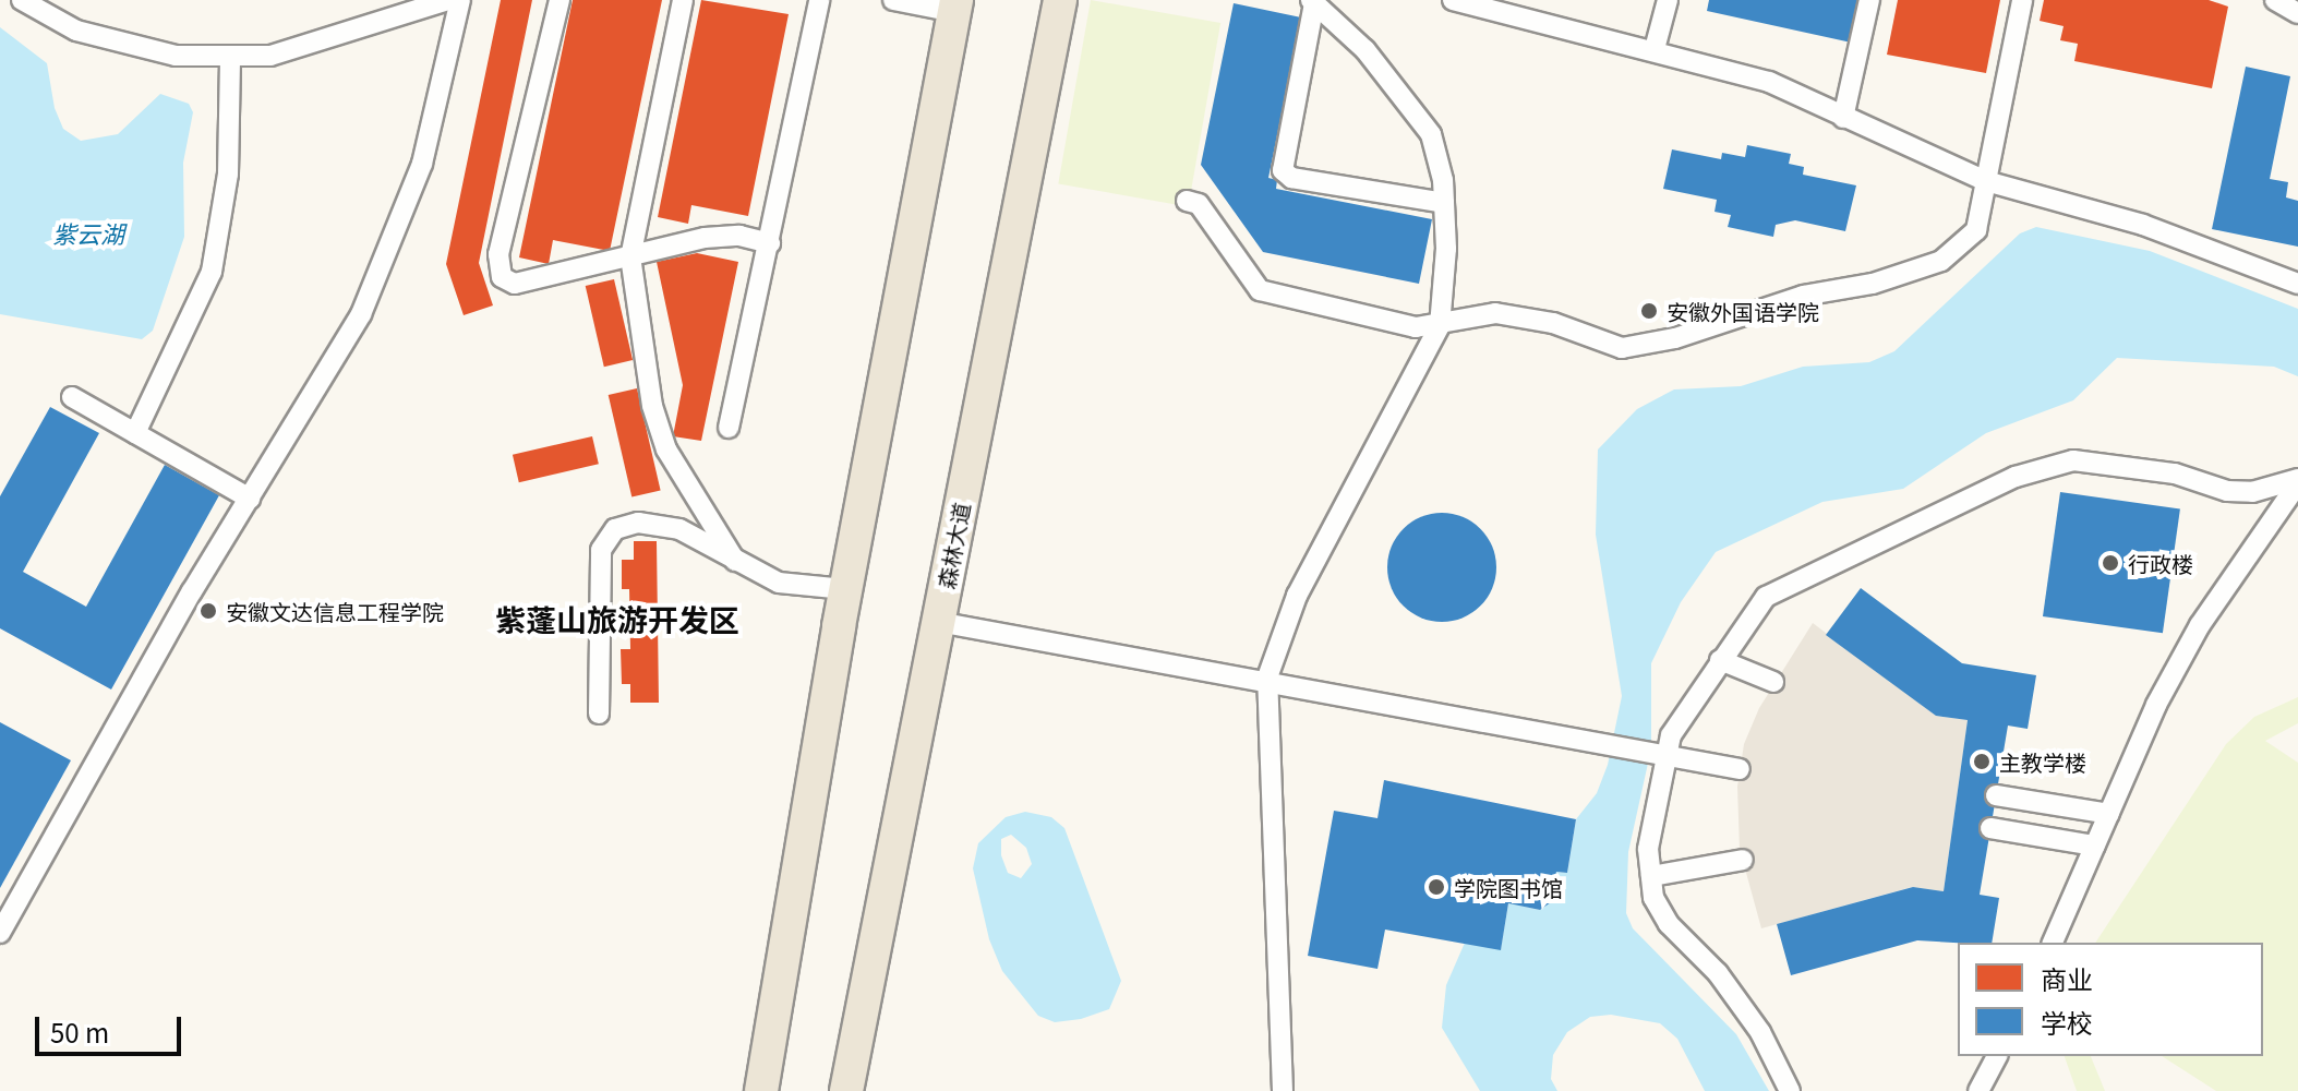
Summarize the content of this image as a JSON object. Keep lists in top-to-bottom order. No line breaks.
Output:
{"streets":{"main road":["森林大道"]},"districts":["紫蓬山旅游开发区"],"water":["紫云湖"],"places":["安徽外国语学院","行政楼","安徽文达信息工程学院","主教学楼","学院图书馆"],"legend":["商业","学校"],"scale_bar":"50 m"}
